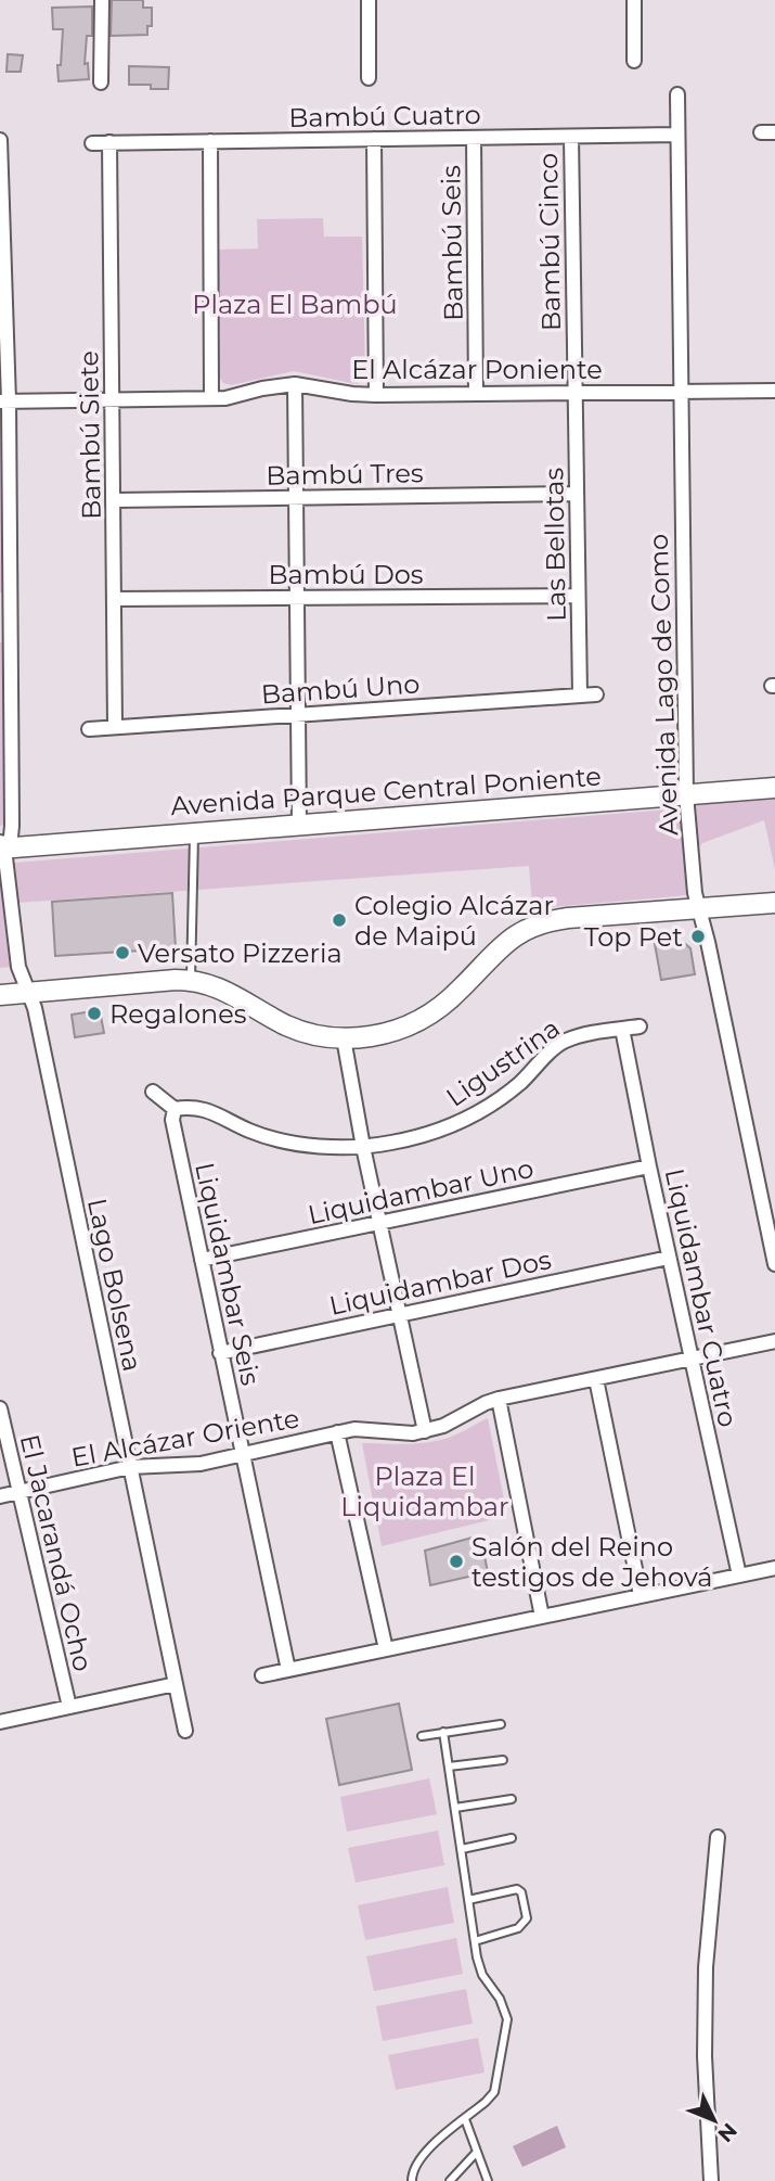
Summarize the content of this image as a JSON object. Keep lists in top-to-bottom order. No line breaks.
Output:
{"streets":{"street":["Bambú Cuatro","Bambú Cinco","Bambú Seis","El Alcázar Poniente","Bambú Siete","Bambú Tres","Las Bellotas","Bambú Dos","Avenida Lago de Como","Bambú Uno","Avenida Parque Central Poniente","Ligustrina","Liquidambar Uno","Liquidambar Seis","Liquidambar Dos","Lago Bolsena","Liquidambar Cuatro","El Alcázar Oriente","El Jacarandá Ocho"]},"crossings":[["Bambú Cuatro","Bambú Cinco"],["Bambú Cuatro","Bambú Seis"],["Bambú Cuatro","Bambú Siete"],["Bambú Cuatro","Avenida Lago de Como"],["Bambú Cinco","El Alcázar Poniente"],["Bambú Cinco","Las Bellotas"],["Bambú Seis","El Alcázar Poniente"],["El Alcázar Poniente","Bambú Siete"],["El Alcázar Poniente","Las Bellotas"],["El Alcázar Poniente","Avenida Lago de Como"],["El Alcázar Poniente","Lago Bolsena"],["Bambú Siete","Bambú Tres"],["Bambú Siete","Bambú Dos"],["Bambú Siete","Bambú Uno"],["Bambú Tres","Las Bellotas"],["Las Bellotas","Bambú Dos"],["Las Bellotas","Bambú Uno"],["Avenida Lago de Como","Avenida Parque Central Poniente"],["Avenida Parque Central Poniente","Lago Bolsena"],["Ligustrina","Liquidambar Seis"],["Ligustrina","Liquidambar Cuatro"],["Liquidambar Uno","Liquidambar Seis"],["Liquidambar Uno","Liquidambar Cuatro"],["Liquidambar Seis","Liquidambar Dos"],["Liquidambar Seis","El Alcázar Oriente"],["Liquidambar Dos","Liquidambar Cuatro"],["Lago Bolsena","El Alcázar Oriente"],["Liquidambar Cuatro","El Alcázar Oriente"],["El Alcázar Oriente","El Jacarandá Ocho"]],"parks":["Plaza El Bambú","Plaza El Liquidambar"],"places":["Colegio Alcázar de Maipú","Top Pet","Versato Pizzeria","Regalones","Salón del Reino testigos de Jehová"],"north":"bottom right"}
